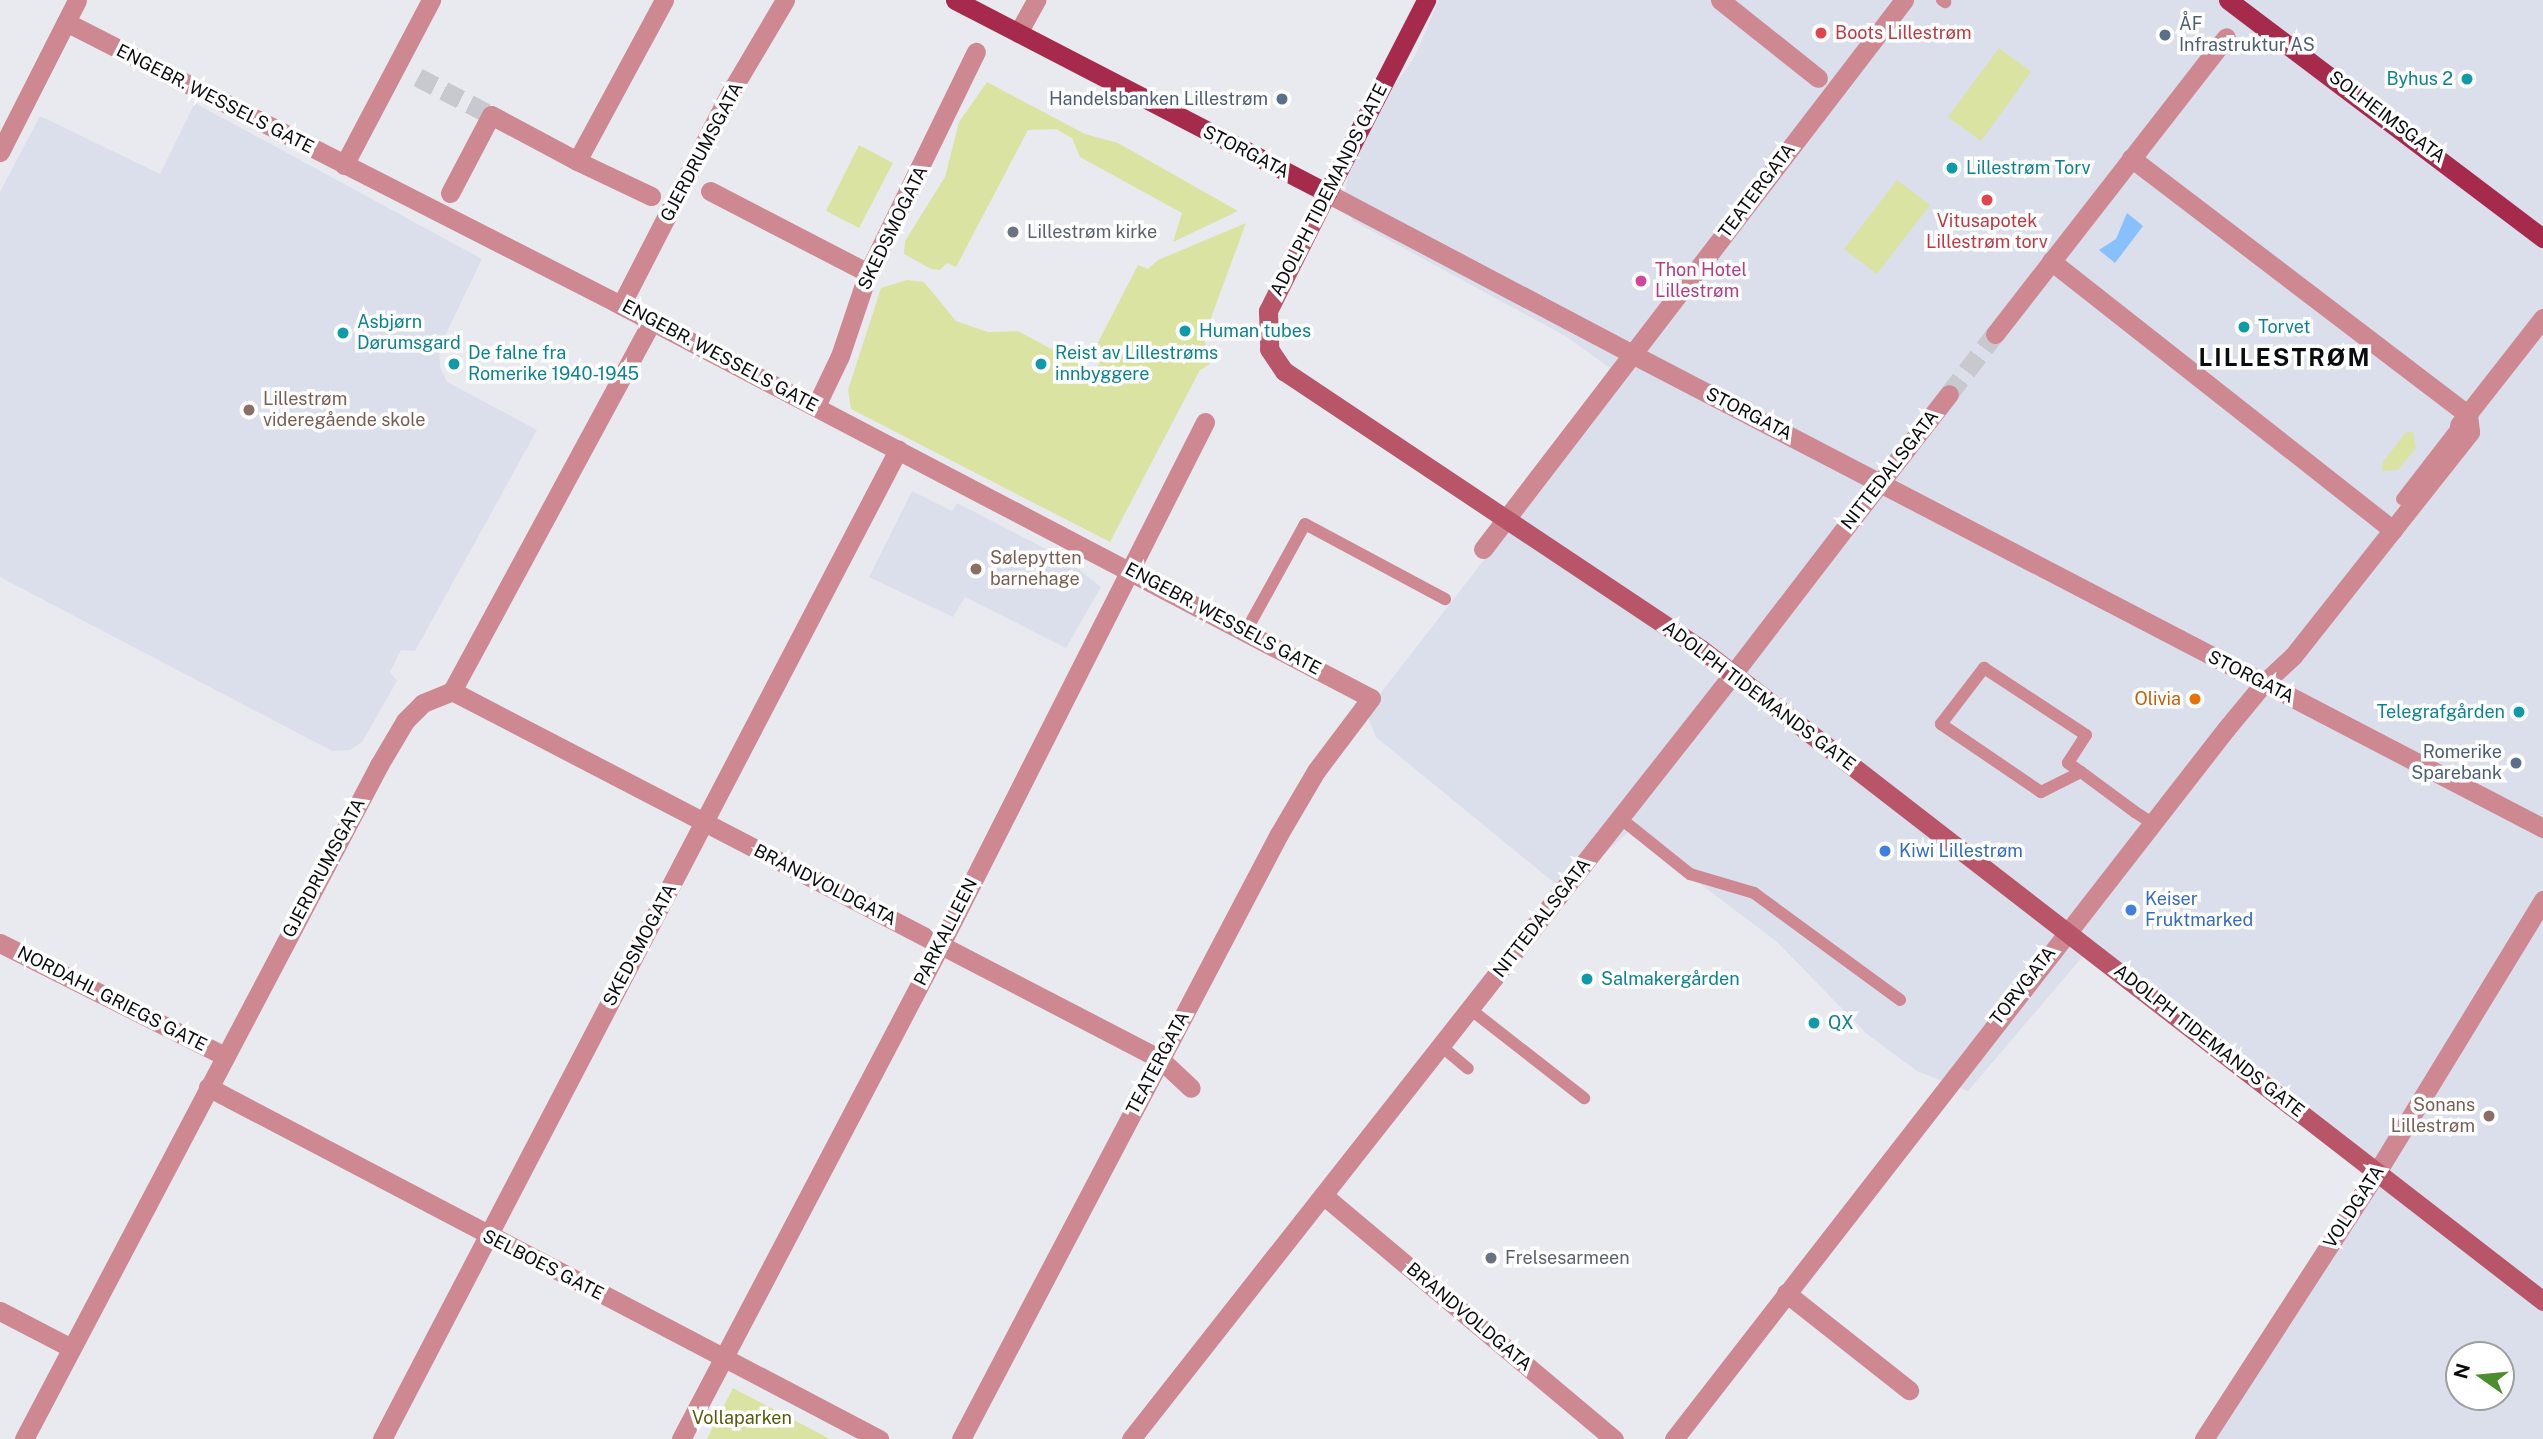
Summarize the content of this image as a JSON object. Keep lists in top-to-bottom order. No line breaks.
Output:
{"streets":{"main road":["SOLHEIMSGATA","STORGATA","ADOLPH TIDEMANDS GATE"],"street":["ENGEBR. WESSELS GATE","GJERDRUMSGATA","TEATERGATA","SKEDSMOGATA","NITTEDALSGATA","BRANDVOLDGATA","PARKALLEEN","TORVGATA","NORDAHL GRIEGS GATE","VOLDGATA","SELBOES GATE"]},"crossings":[["ENGEBR. WESSELS GATE","GJERDRUMSGATA"],["ENGEBR. WESSELS GATE","TEATERGATA"],["ENGEBR. WESSELS GATE","SKEDSMOGATA"],["ENGEBR. WESSELS GATE","PARKALLEEN"],["GJERDRUMSGATA","BRANDVOLDGATA"],["GJERDRUMSGATA","NORDAHL GRIEGS GATE"],["GJERDRUMSGATA","SELBOES GATE"],["STORGATA","ADOLPH TIDEMANDS GATE"],["STORGATA","TEATERGATA"],["STORGATA","NITTEDALSGATA"],["STORGATA","TORVGATA"],["ADOLPH TIDEMANDS GATE","TEATERGATA"],["ADOLPH TIDEMANDS GATE","NITTEDALSGATA"],["ADOLPH TIDEMANDS GATE","TORVGATA"],["ADOLPH TIDEMANDS GATE","VOLDGATA"],["TEATERGATA","BRANDVOLDGATA"],["SKEDSMOGATA","BRANDVOLDGATA"],["SKEDSMOGATA","SELBOES GATE"],["NITTEDALSGATA","BRANDVOLDGATA"],["BRANDVOLDGATA","PARKALLEEN"],["PARKALLEEN","SELBOES GATE"]],"districts":["LILLESTRØM"],"parks":["Vollaparken"],"places":["Boots Lillestrøm","ÅF Infrastruktur AS","Byhus 2","Handelsbanken Lillestrøm","Lillestrøm Torv","Vitusapotek Lillestrøm torv","Lillestrøm kirke","Thon Hotel Lillestrøm","Torvet","Human tubes","Asbjørn Dørumsgard","De falne fra Romerike 1940-1945","Reist av Lillestrøms innbyggere","Lillestrøm videregående skole","Sølepytten barnehage","Olivia","Telegrafgården","Romerike Sparebank","Kiwi Lillestrøm","Keiser Fruktmarked","Salmakergården","QX","Sonans Lillestrøm","Frelsesarmeen"],"north":"left"}
